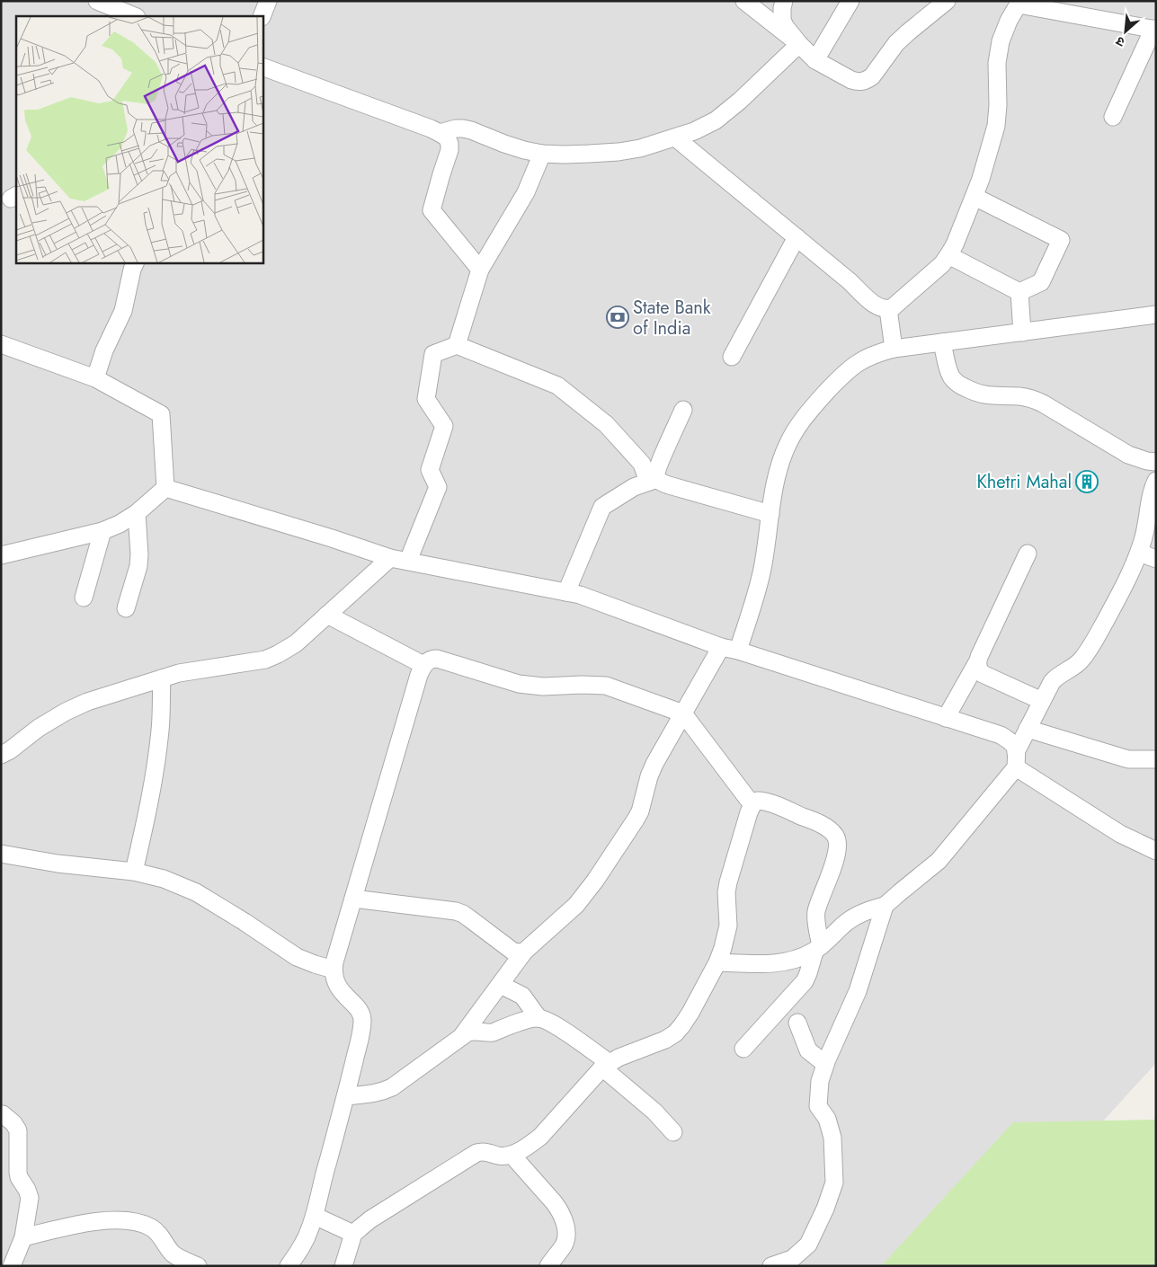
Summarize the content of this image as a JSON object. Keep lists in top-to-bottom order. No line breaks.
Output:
{"places":{"bank":["State Bank of India"],"building":["Khetri Mahal"]},"north":"bottom left"}
